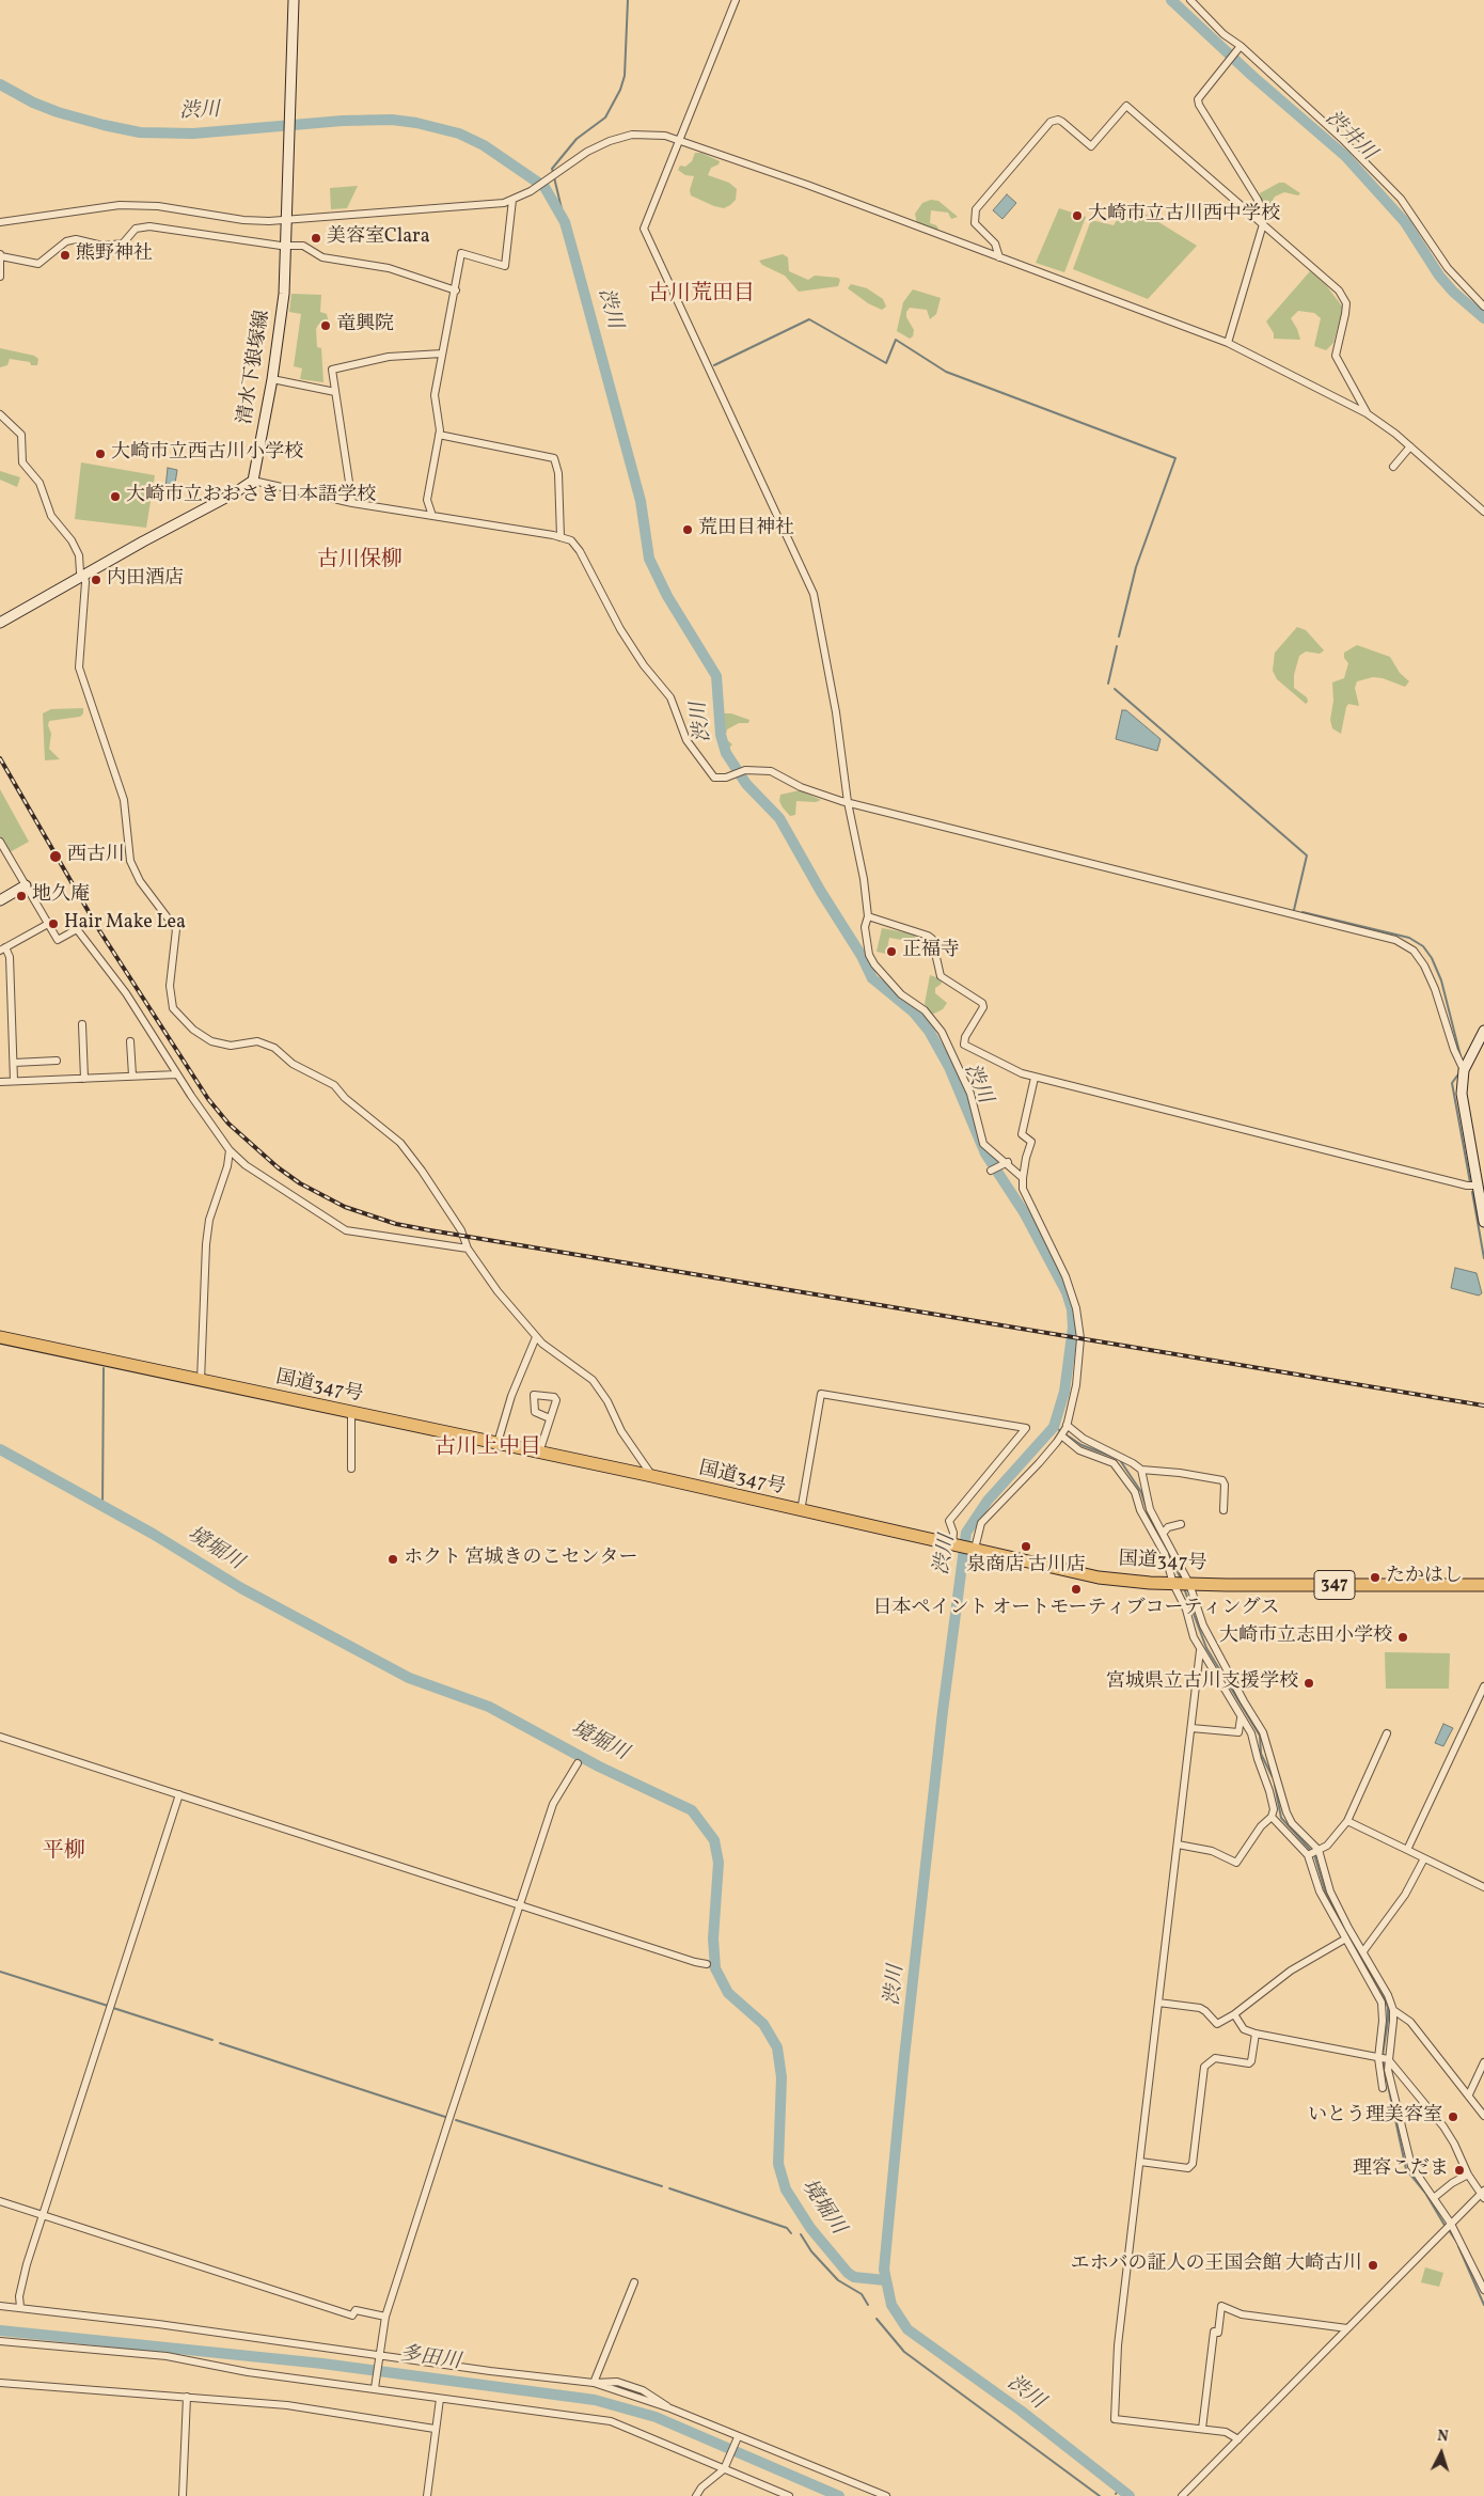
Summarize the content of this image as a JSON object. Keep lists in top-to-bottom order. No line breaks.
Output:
{"streets":{"highway":["国道347号","347"],"main road":["清水下狼塚線"]},"districts":["古川荒田目","古川保柳","古川上中目","平柳"],"water":["渋川","渋井川","境堀川","多田川"],"places":["大崎市立古川西中学校","美容室Clara","熊野神社","竜興院","大崎市立西古川小学校","大崎市立おおさき日本語学校","荒田目神社","内田酒店","西古川","地久庵","Hair Make Lea","正福寺","泉商店 古川店","ホクト 宮城きのこセンター","たかはし","日本ペイント オートモーティブコーティングス","大崎市立志田小学校","宮城県立古川支援学校","いとう理美容室","理容こだま","エホバの証人の王国会館 大崎古川"],"north":"top"}
